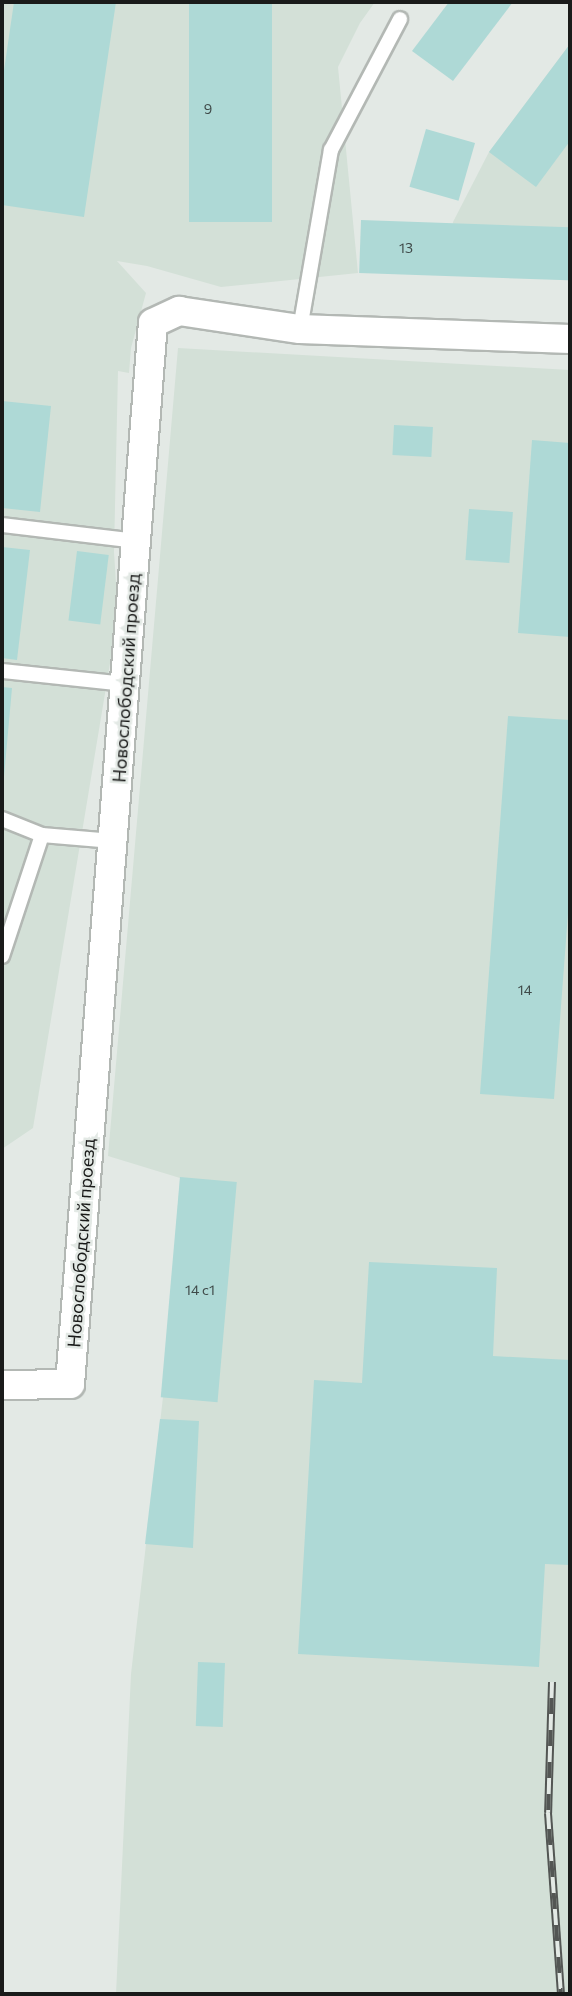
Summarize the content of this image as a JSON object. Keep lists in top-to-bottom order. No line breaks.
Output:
{"streets":{"street":["Новослободский проезд"]},"house_numbers":["9","13","14","14 с1"]}
